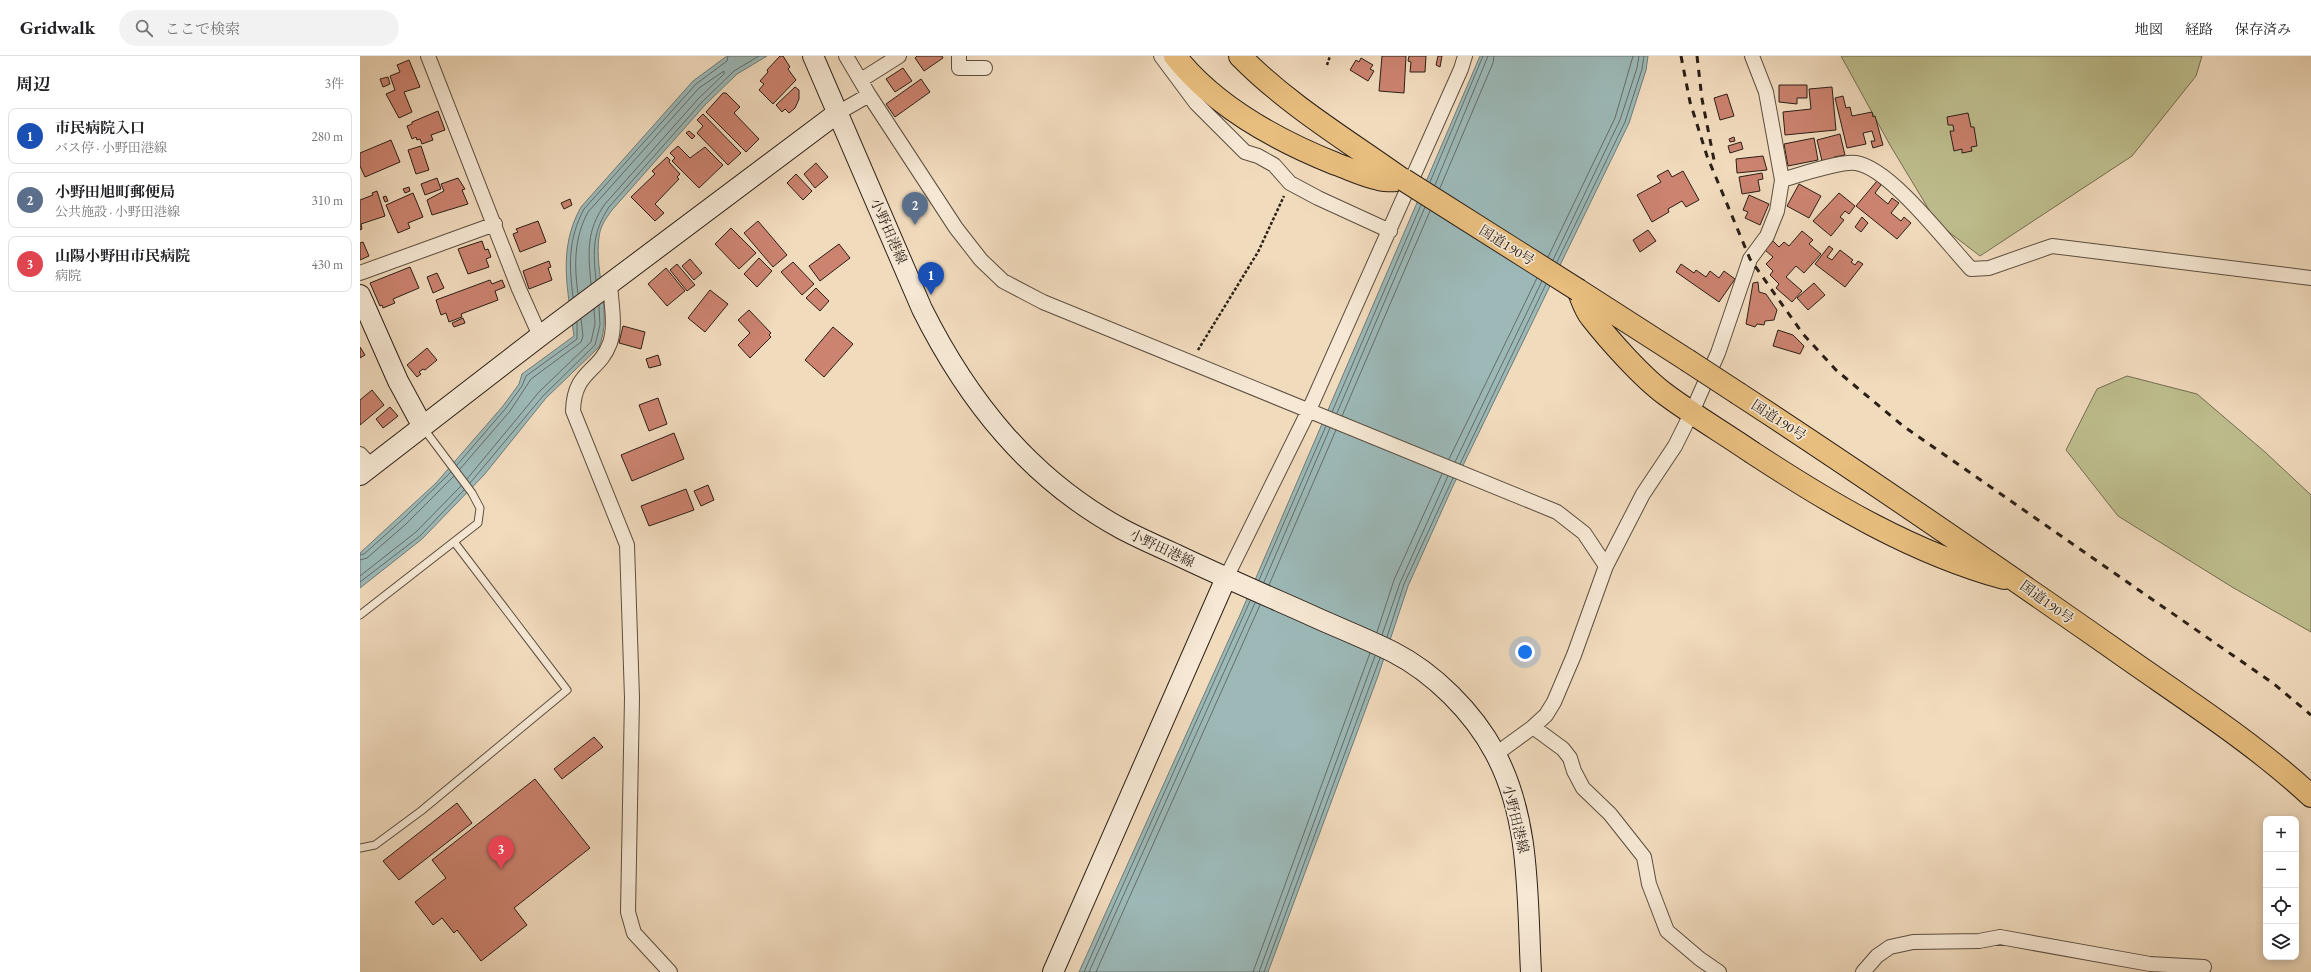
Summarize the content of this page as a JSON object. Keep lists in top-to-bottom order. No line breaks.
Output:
{"streets":{"highway":["国道190号"],"main road":["小野田港線"]},"page":{"header":"Gridwalk","search":"ここで検索","nav":["地図","経路","保存済み"],"heading":["周辺","3件"],"list":[{"mark":"1","name":"市民病院入口","note":"バス停 · 小野田港線","value":"280 m"},{"mark":"2","name":"小野田旭町郵便局","note":"公共施設 · 小野田港線","value":"310 m"},{"mark":"3","name":"山陽小野田市民病院","note":"病院","value":"430 m"}],"pins":["2","1","3"],"map_buttons":["+","−"]}}
